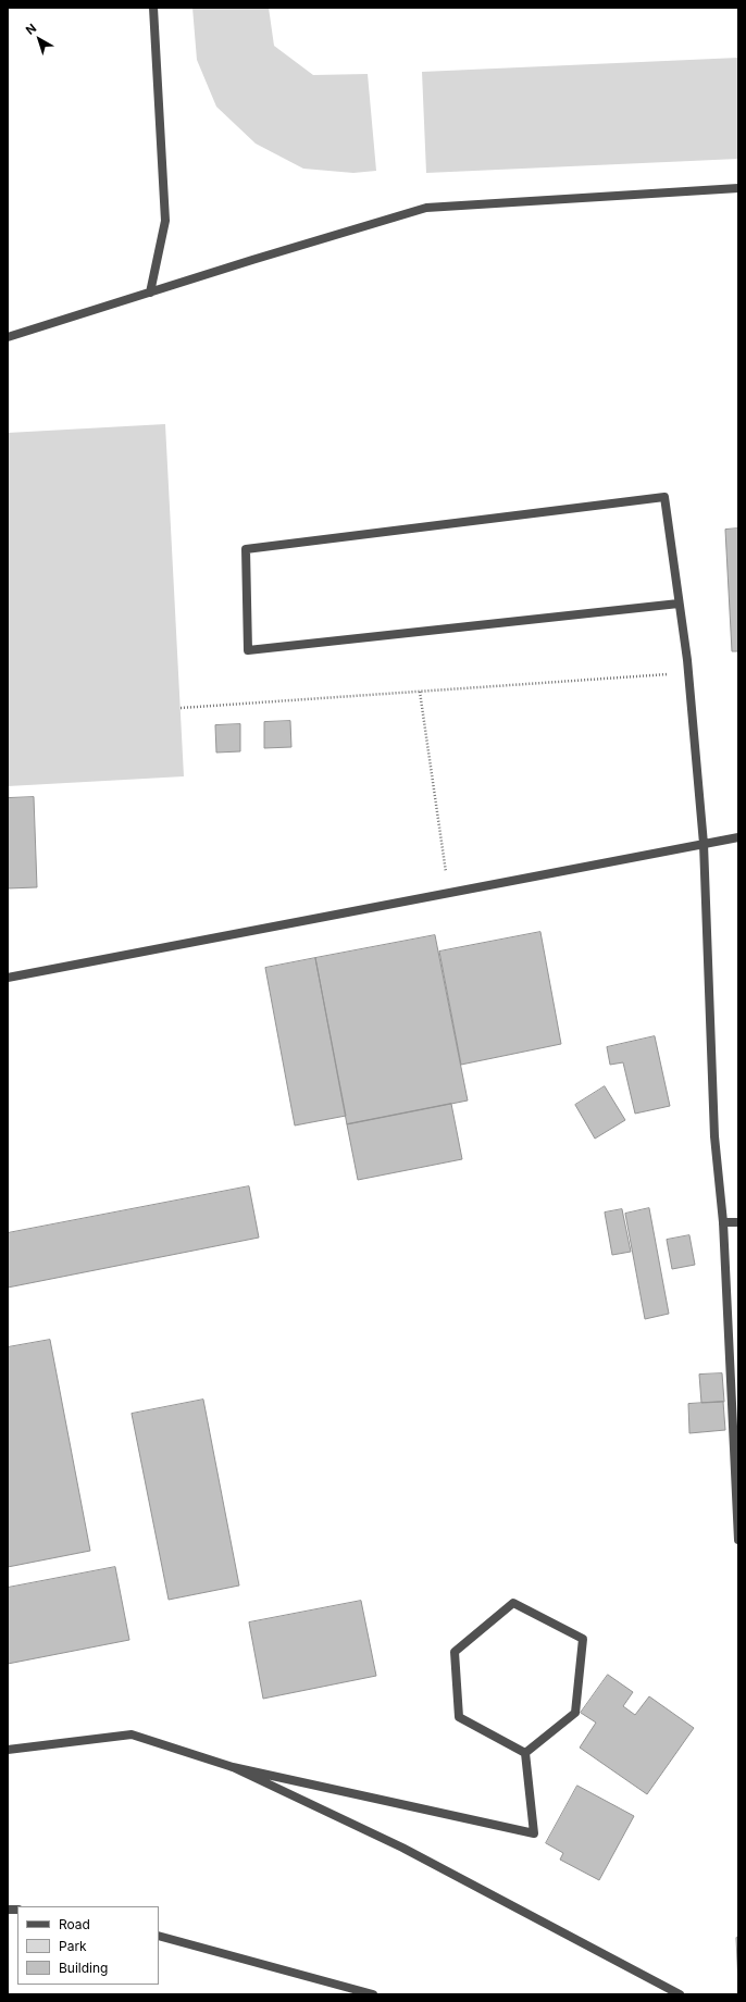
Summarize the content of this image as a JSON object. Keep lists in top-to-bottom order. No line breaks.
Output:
{"legend":["Road","Park","Building"],"north":"top left"}
